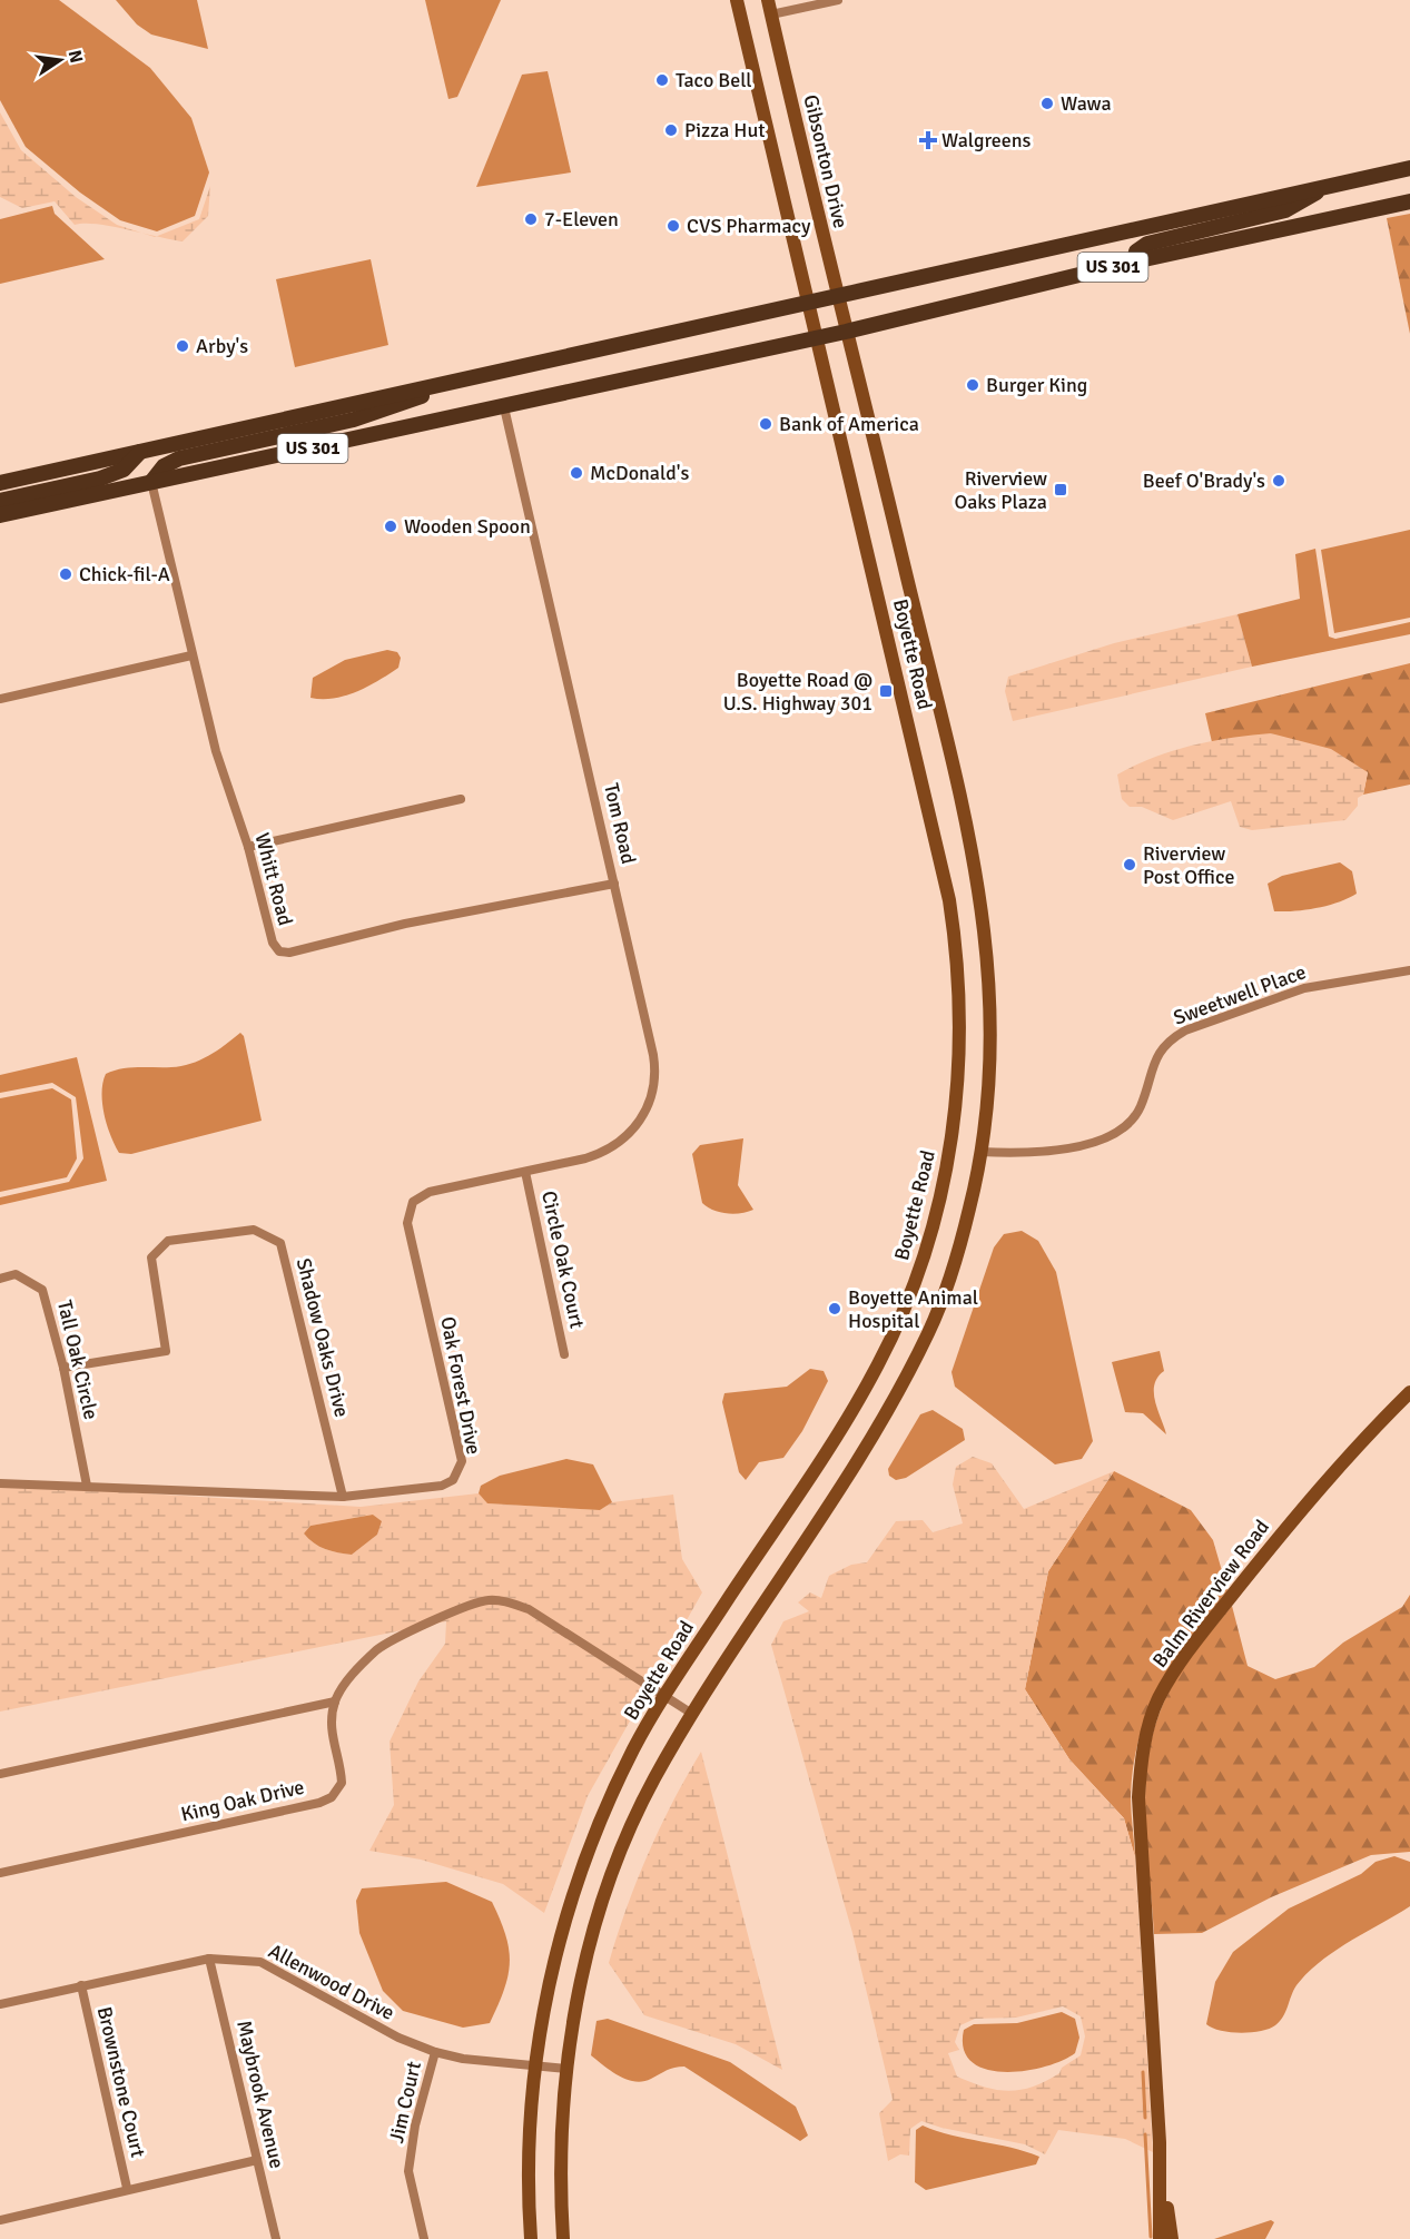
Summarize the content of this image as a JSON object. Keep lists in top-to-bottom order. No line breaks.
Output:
{"streets":{"main road":["Gibsonton Drive","US 301","Boyette Road","Balm Riverview Road"],"street":["Tom Road","Whitt Road","Sweetwell Place","Circle Oak Court","Shadow Oaks Drive","Tall Oak Circle","Oak Forest Drive","King Oak Drive","Allenwood Drive","Brownstone Court","Maybrook Avenue","Jim Court"]},"crossings":[["Gibsonton Drive","US 301"],["Gibsonton Drive","Boyette Road"],["US 301","Boyette Road"],["US 301","Tom Road"],["US 301","Whitt Road"],["Boyette Road","Sweetwell Place"],["Boyette Road","King Oak Drive"],["Boyette Road","Allenwood Drive"],["Tom Road","Whitt Road"],["Tom Road","Circle Oak Court"],["Tom Road","Oak Forest Drive"],["Circle Oak Court","Oak Forest Drive"],["Shadow Oaks Drive","Tall Oak Circle"],["Shadow Oaks Drive","Oak Forest Drive"],["Tall Oak Circle","Oak Forest Drive"],["Allenwood Drive","Brownstone Court"],["Allenwood Drive","Maybrook Avenue"],["Allenwood Drive","Jim Court"]],"places":{"other":["Taco Bell","Wawa","Pizza Hut","7-Eleven","CVS Pharmacy","Arby's","Burger King","Bank of America","McDonald's","Beef O'Brady's","Wooden Spoon","Chick-fil-A","Riverview Post Office","Boyette Animal Hospital"],"health":["Walgreens"],"transit":["Riverview Oaks Plaza","Boyette Road @ U.S. Highway 301"]},"north":"right"}
